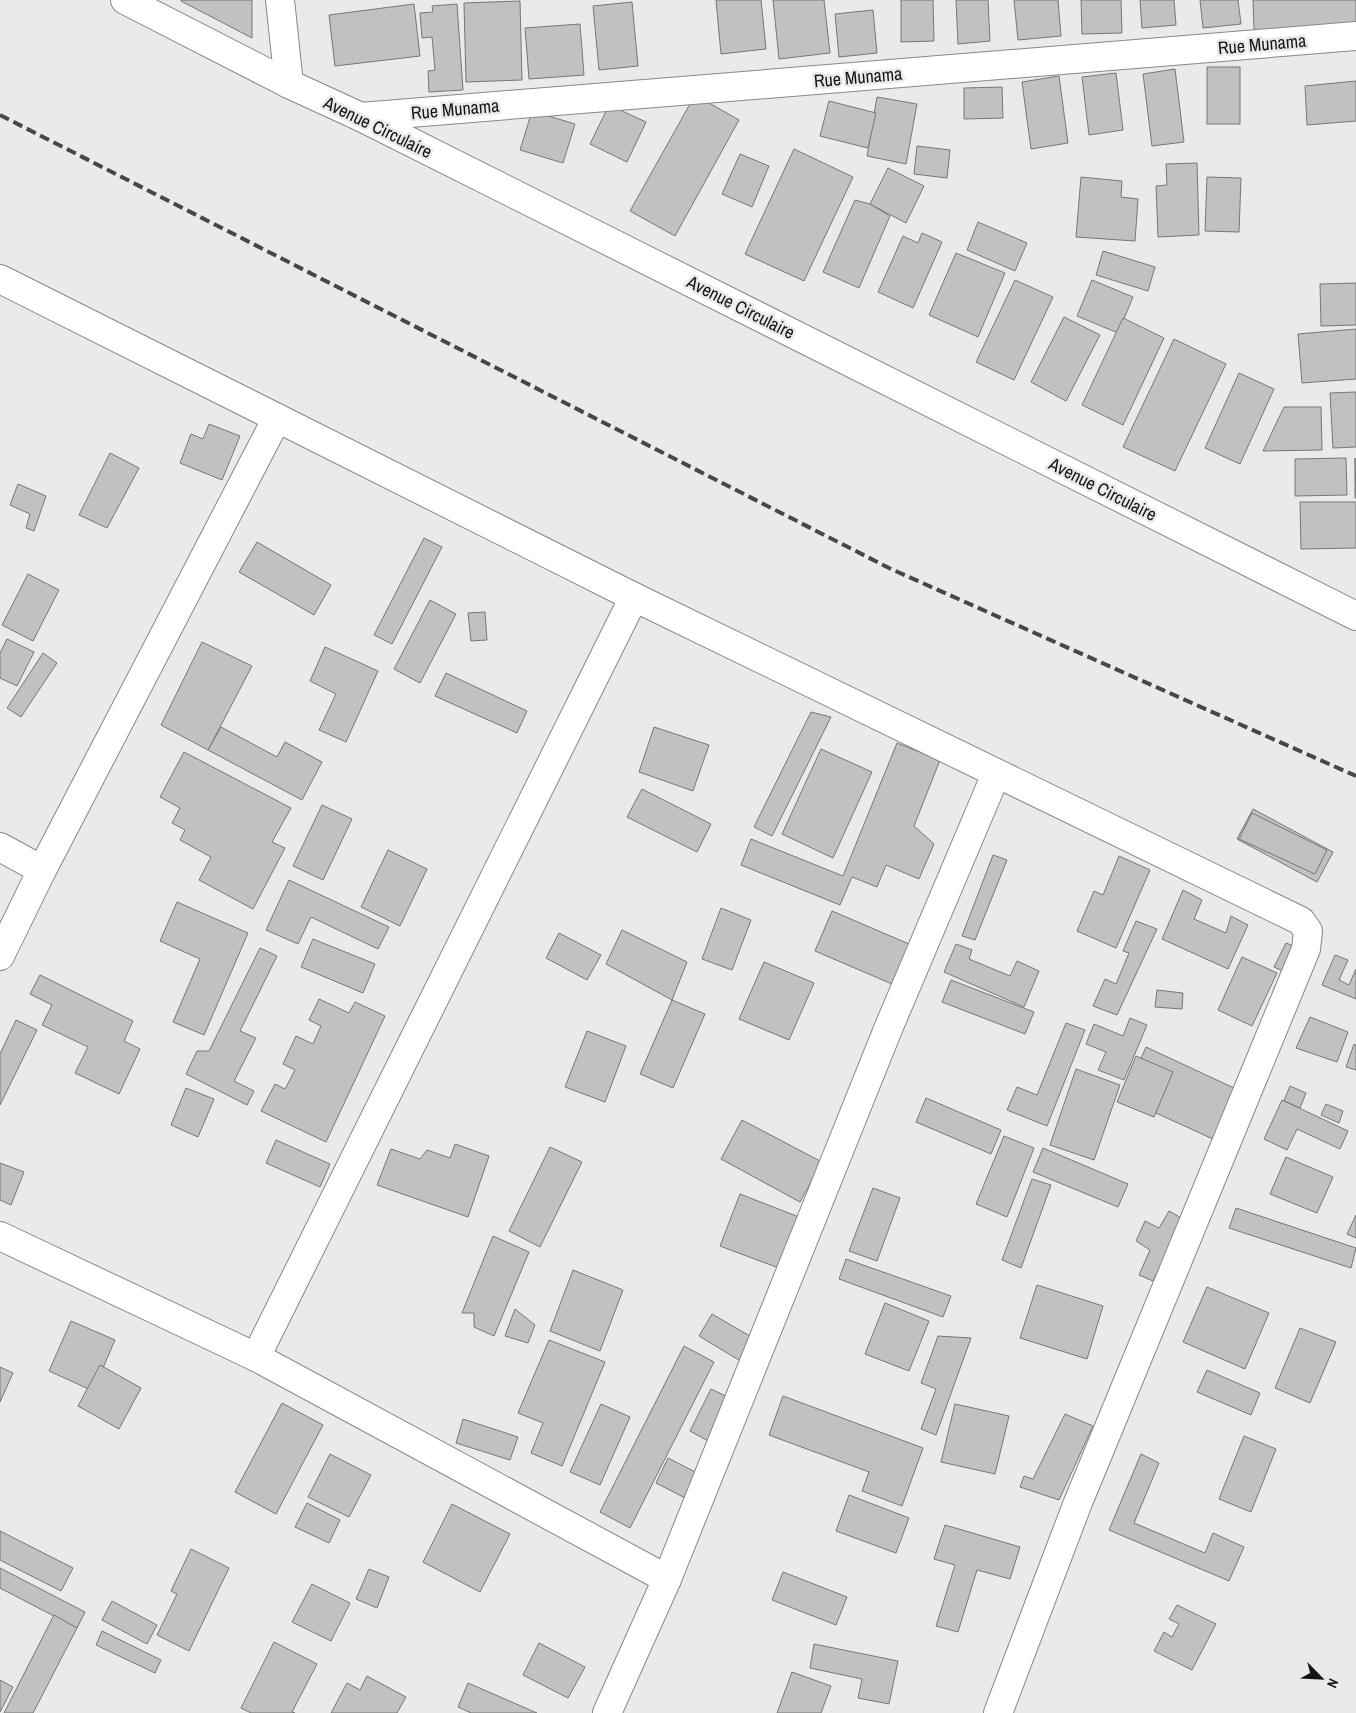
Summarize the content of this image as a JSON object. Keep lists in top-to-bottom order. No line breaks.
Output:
{"streets":{"street":["Rue Munama","Avenue Circulaire"]},"crossings":[["Rue Munama","Avenue Circulaire"]],"north":"bottom right"}
